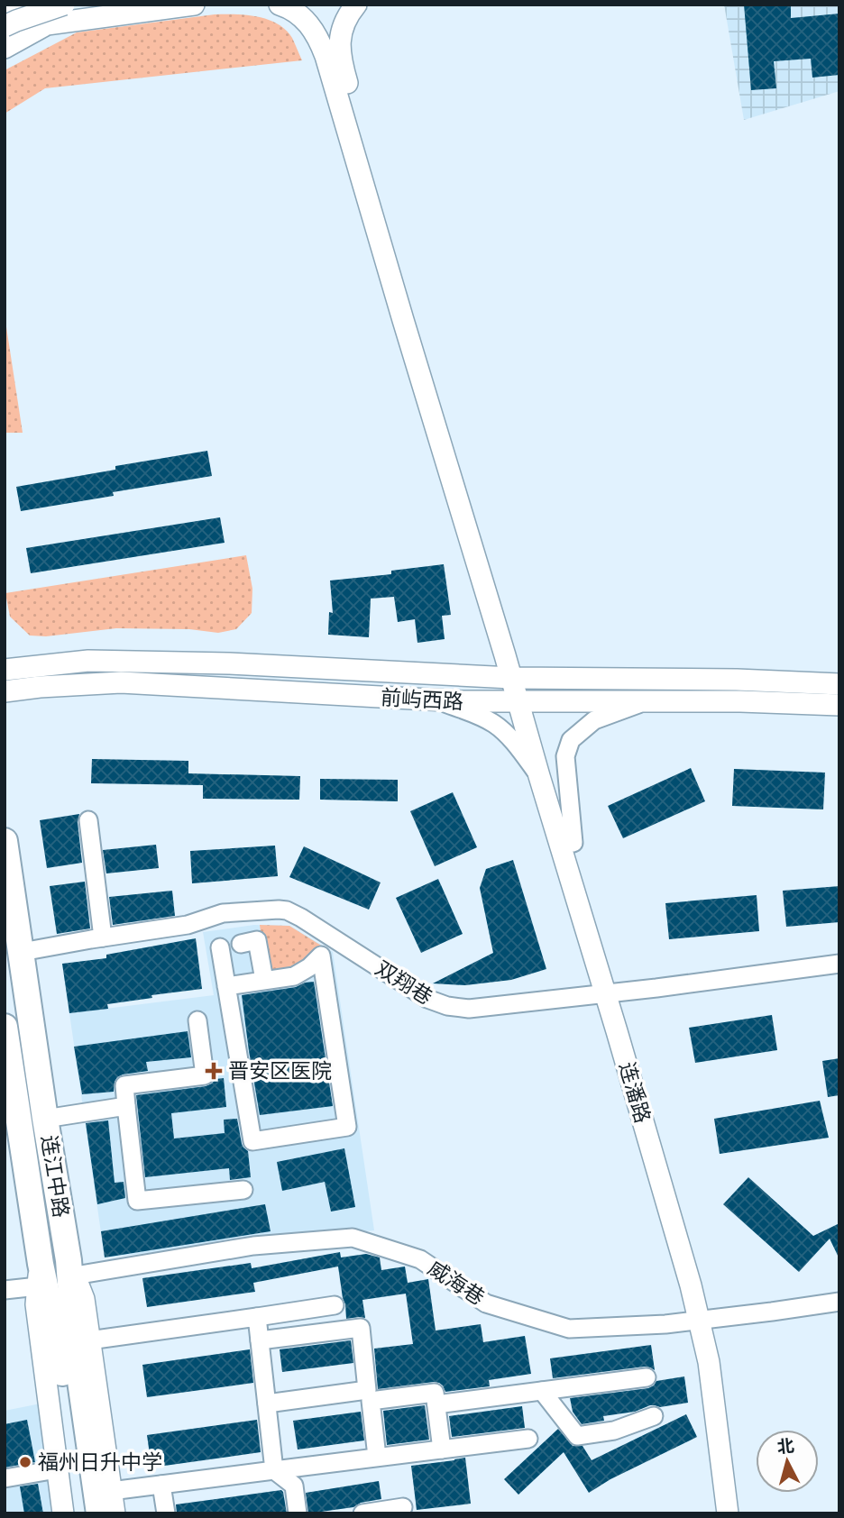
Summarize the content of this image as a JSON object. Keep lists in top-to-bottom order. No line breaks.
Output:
{"streets":{"highway":["连江中路"],"main road":["前屿西路","连潘路"],"street":["双翔巷","威海巷"]},"crossings":[["前屿西路","连潘路"],["双翔巷","连潘路"],["双翔巷","连江中路"],["连潘路","威海巷"],["连江中路","威海巷"]],"places":{"health":["晋安区医院"],"other":["福州日升中学"]},"north":"top"}
